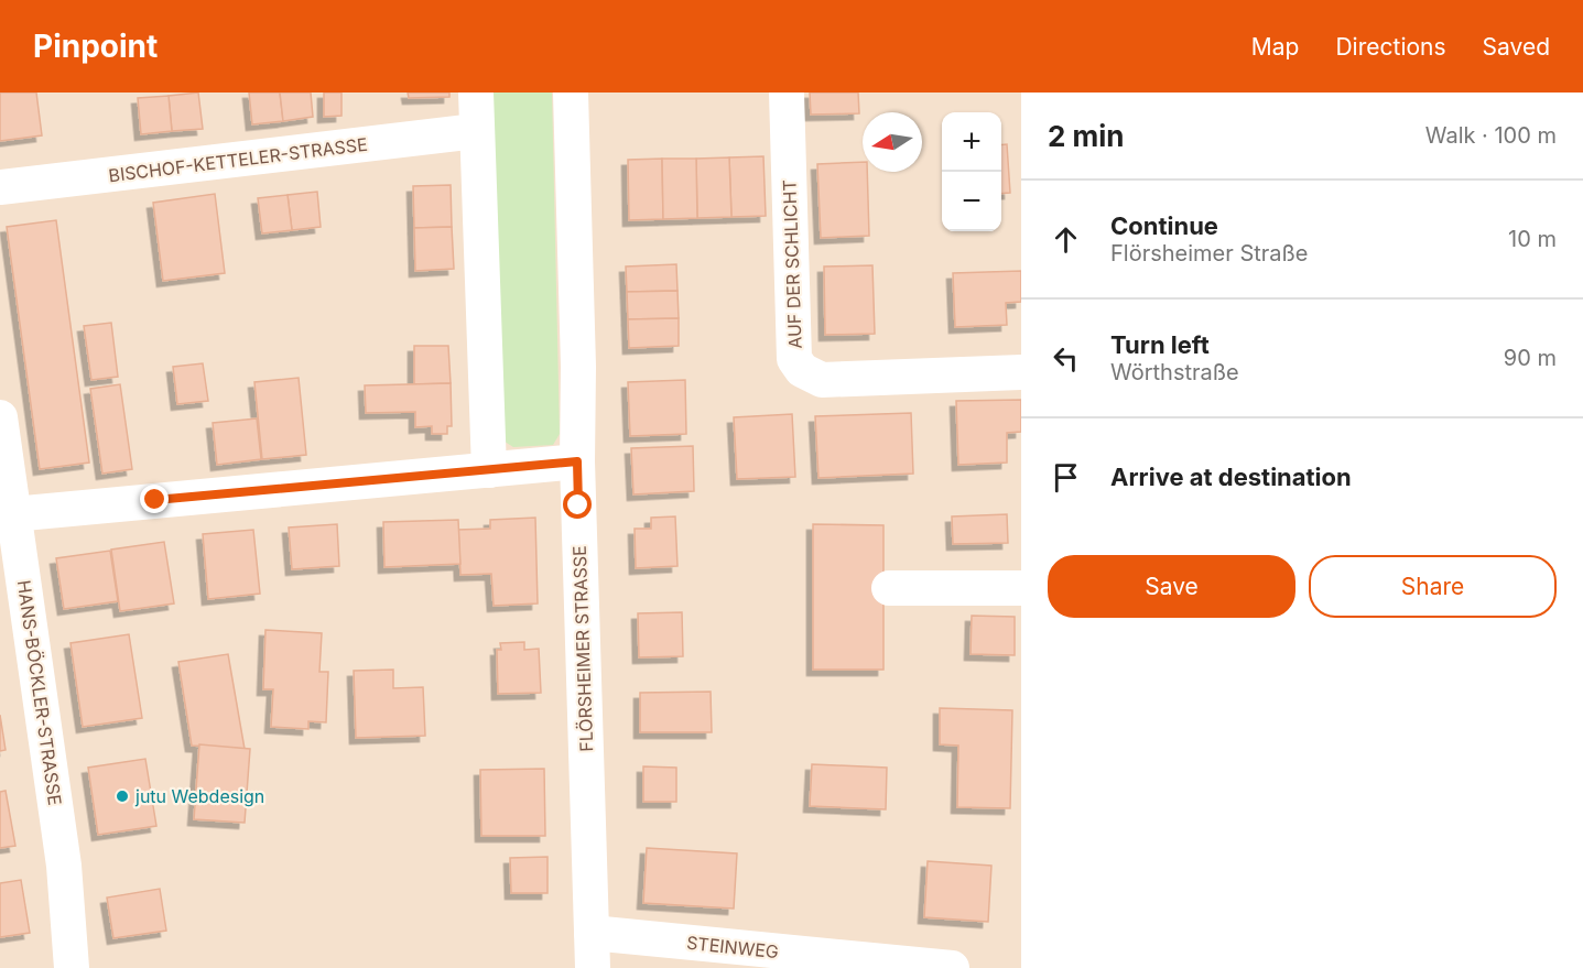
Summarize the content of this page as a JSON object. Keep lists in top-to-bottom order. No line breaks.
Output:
{"streets":{"street":["BISCHOF-KETTELER-STRASSE","AUF DER SCHLICHT","FLÖRSHEIMER STRASSE","HANS-BÖCKLER-STRASSE","STEINWEG"]},"crossings":[["FLÖRSHEIMER STRASSE","STEINWEG"]],"places":["jutu Webdesign"],"north":"left","page":{"header":"Pinpoint","nav":["Map","Directions","Saved"],"heading":["2 min","Walk · 100 m"],"map_buttons":["+","−"],"list":[["Continue","Flörsheimer Straße","10 m"],["Turn left","Wörthstraße","90 m"],"Arrive at destination"],"buttons":["Save","Share"]}}
